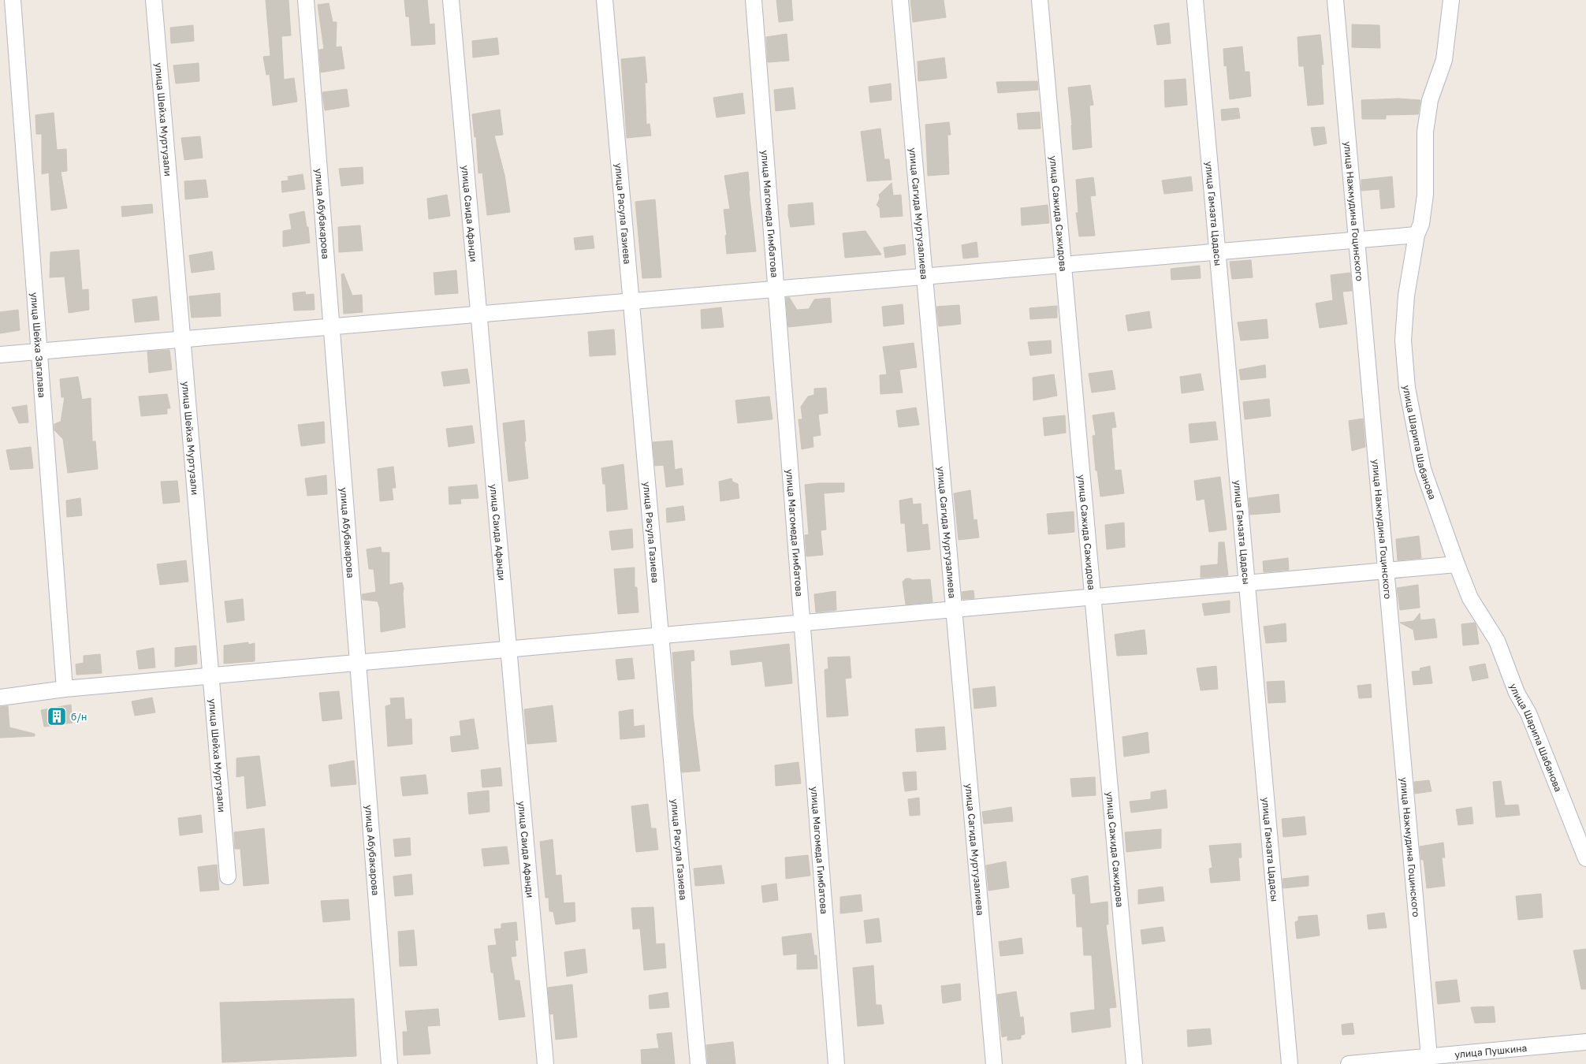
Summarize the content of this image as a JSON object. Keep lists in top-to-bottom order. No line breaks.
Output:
{"streets":{"street":["улица Шейха Муртузали","улица Нажмудина Гоцинского","улица Абубакарова","улица Магомеда Гимбатова","улица Саида Афанди","улица Расула Газиева","улица Сагида Муртузалиева","улица Сажида Сажидова","улица Гамзата Цадасы","улица Шейха Загалава","улица Шарипа Шабанова","улица Пушкина"]},"crossings":[["улица Нажмудина Гоцинского","улица Пушкина"]],"places":{"building":["б/н"]}}
